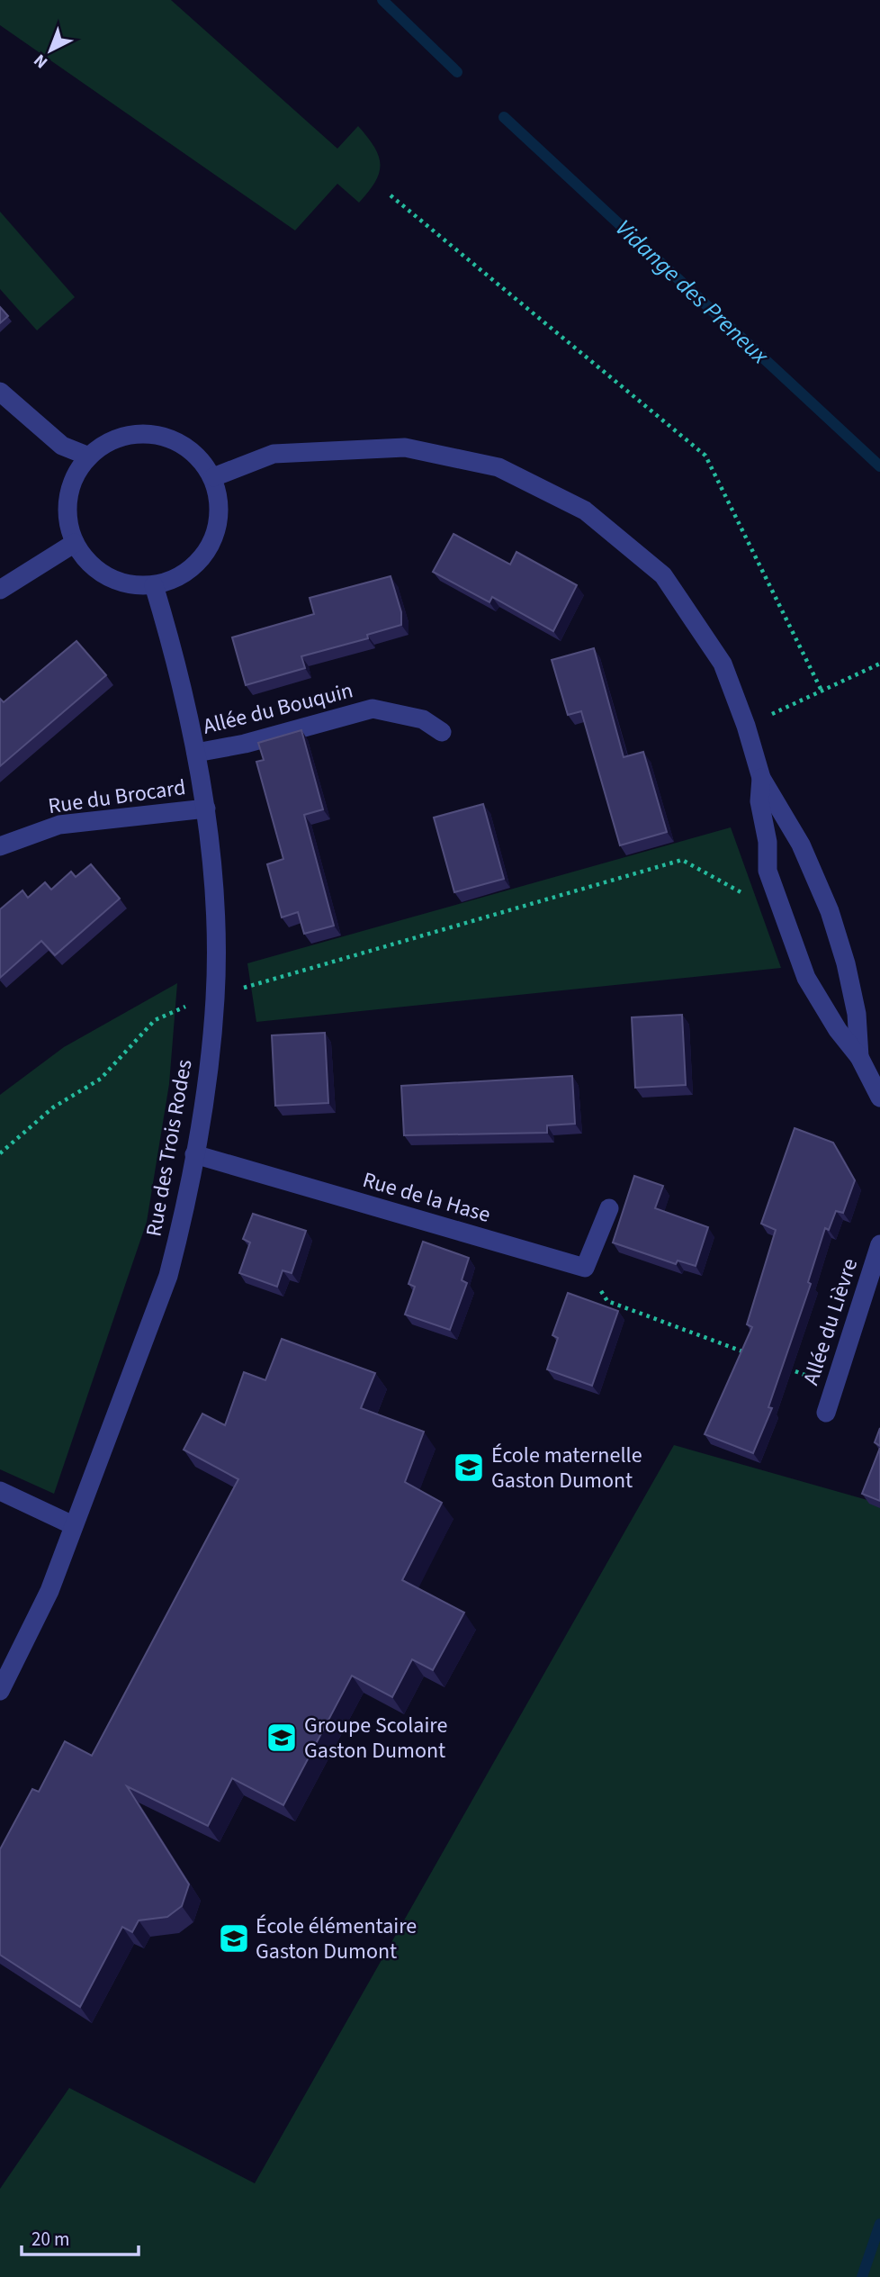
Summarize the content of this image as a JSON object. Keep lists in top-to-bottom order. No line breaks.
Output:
{"streets":{"street":["Allée du Bouquin","Rue du Brocard","Rue des Trois Rodes","Rue de la Hase","Allée du Lièvre"]},"crossings":[["Allée du Bouquin","Rue des Trois Rodes"],["Rue du Brocard","Rue des Trois Rodes"],["Rue des Trois Rodes","Rue de la Hase"]],"water":["Vidange des Preneux"],"places":{"school or university":["École maternelle Gaston Dumont","Groupe Scolaire Gaston Dumont","École élémentaire Gaston Dumont"]},"scale_bar":"20 m","north":"bottom left"}
